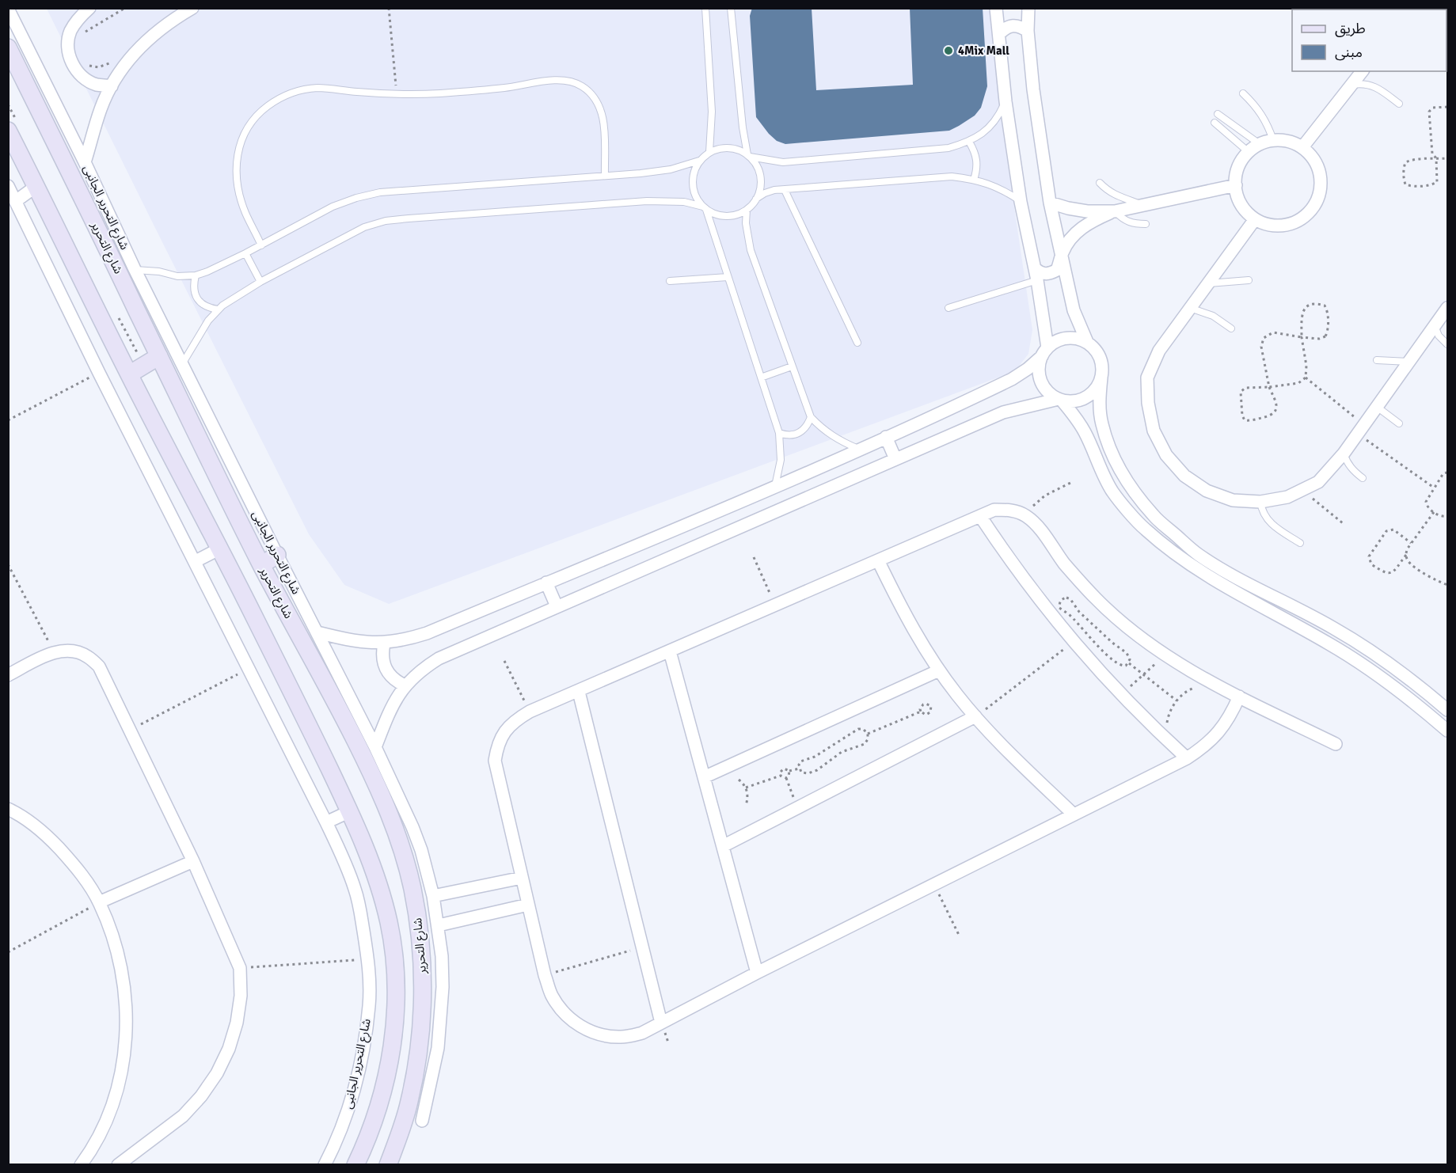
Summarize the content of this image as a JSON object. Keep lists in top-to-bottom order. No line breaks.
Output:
{"streets":{"street":["شارع التحرير الجانبى","شارع التحرير"]},"crossings":[["شارع التحرير الجانبى","شارع التحرير"]],"places":["4Mix Mall"],"legend":["طريق","مبنى"]}
